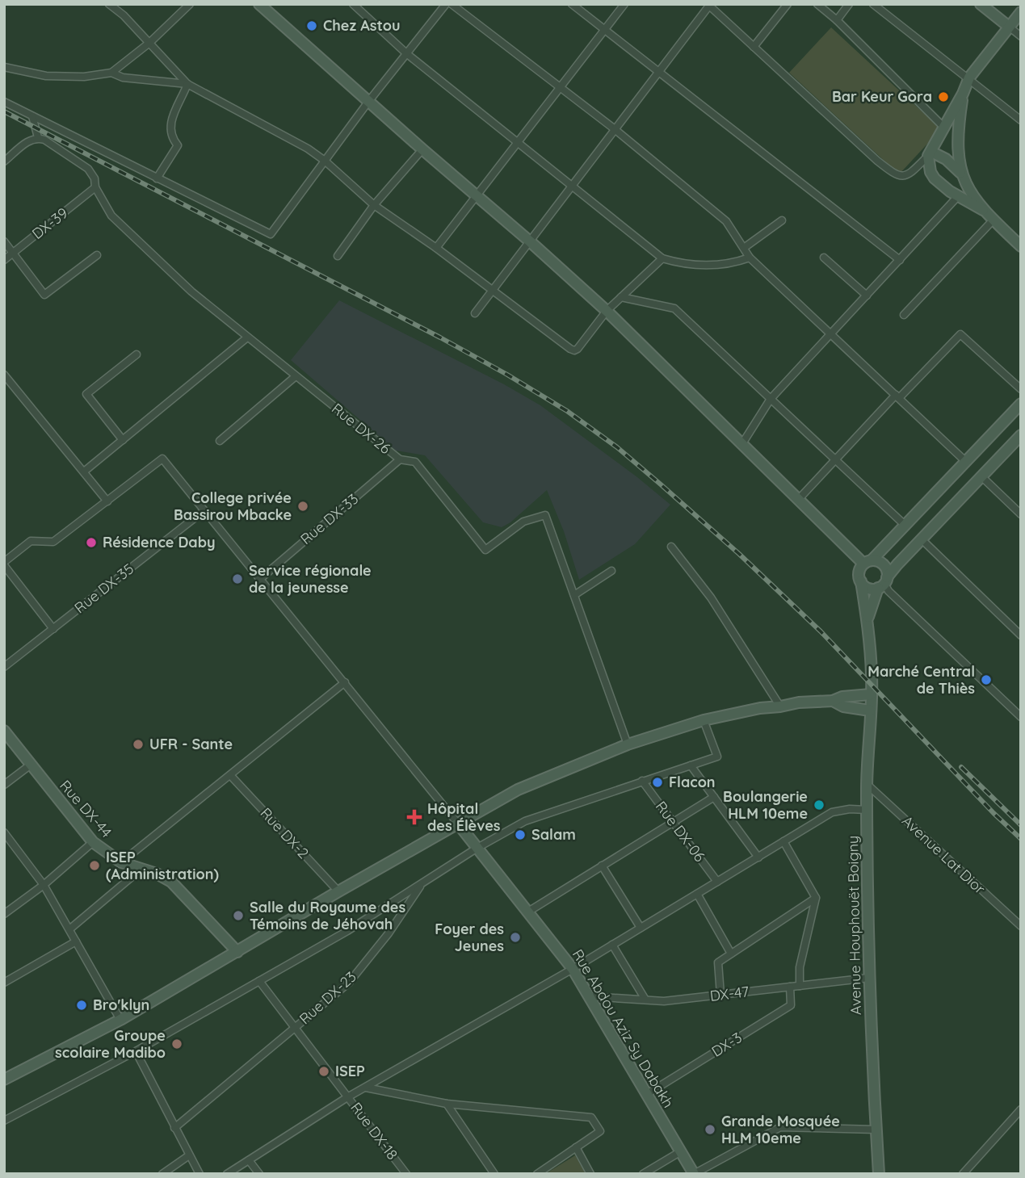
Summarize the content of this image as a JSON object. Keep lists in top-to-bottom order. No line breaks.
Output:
{"streets":{"main road":["Rue DX-44","Avenue Houphouët Boigny","Rue Abdou Aziz Sy Dabakh"],"street":["DX-39","Rue DX-26","Rue DX-33","Rue DX-35","Rue DX-06","Rue DX-2","Avenue Lat Dior","DX-47","Rue DX-23","DX-3","Rue DX-18"]},"crossings":[["DX-39","Rue DX-26"],["Rue DX-26","Rue DX-33"],["Avenue Lat Dior","Avenue Houphouët Boigny"],["Avenue Houphouët Boigny","DX-47"],["DX-47","Rue Abdou Aziz Sy Dabakh"],["DX-47","DX-3"],["Rue DX-23","Rue DX-18"],["Rue Abdou Aziz Sy Dabakh","DX-3"]],"places":{"other":["Chez Astou","Bar Keur Gora","College privée Bassirou Mbacke","Résidence Daby","Service régionale de la jeunesse","Marché Central de Thiès","UFR - Sante","Flacon","Boulangerie HLM 10eme","Salam","ISEP (Administration)","Salle du Royaume des Témoins de Jéhovah","Foyer des Jeunes","Bro'klyn","Groupe scolaire Madibo","ISEP","Grande Mosquée HLM 10eme"],"health":["Hôpital des Élèves"]}}
